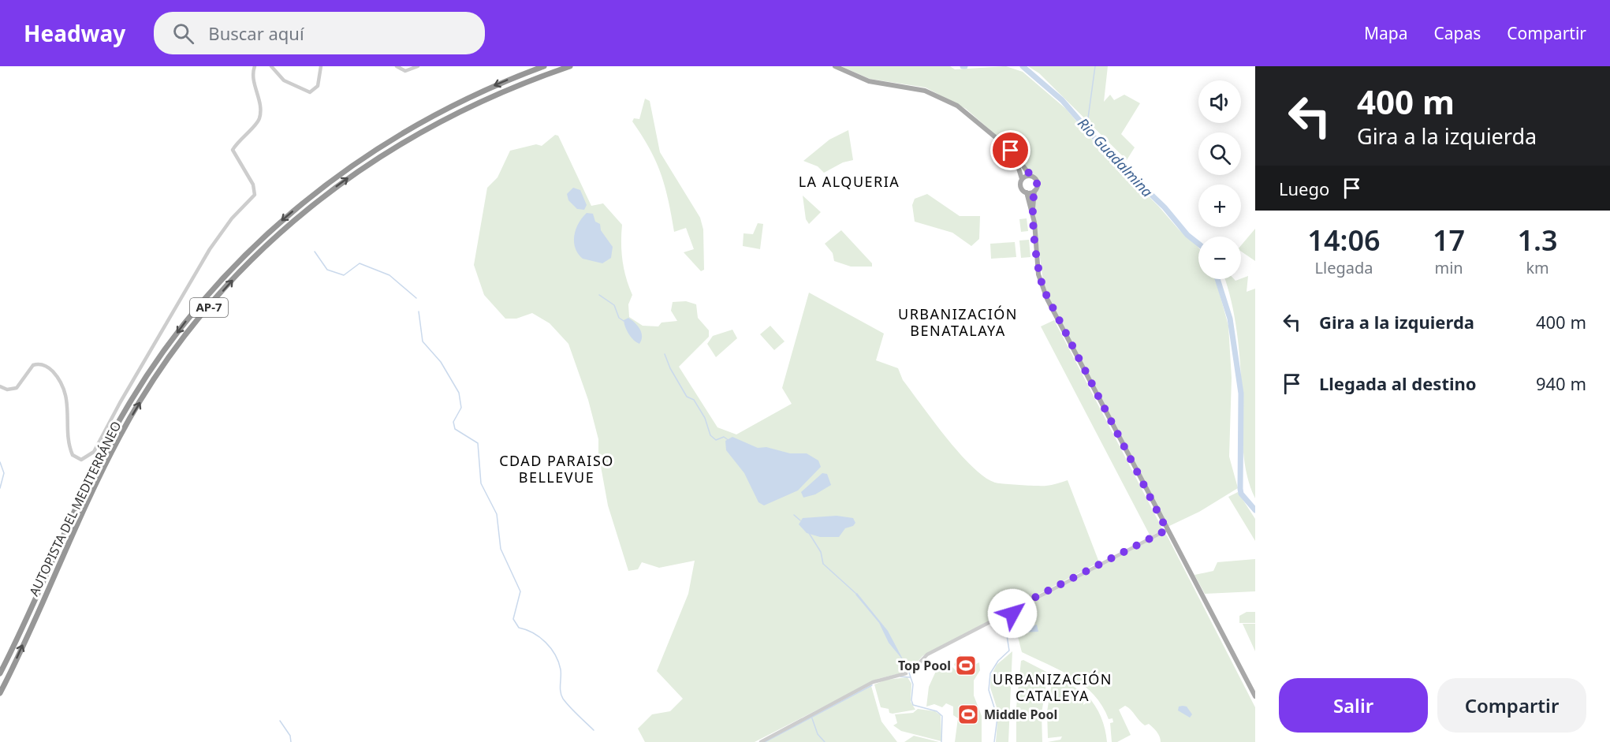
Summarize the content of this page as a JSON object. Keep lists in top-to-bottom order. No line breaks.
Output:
{"streets":{"highway":["AP-7","AUTOPISTA DEL MEDITERRÁNEO"]},"districts":["LA ALQUERIA","URBANIZACIÓN BENATALAYA","CDAD PARAISO BELLEVUE","URBANIZACIÓN CATALEYA"],"water":["Rio Guadalmina"],"places":{"sports":["Top Pool","Middle Pool"]},"page":{"header":"Headway","search":"Buscar aquí","nav":["Mapa","Capas","Compartir"],"turn":["400 m","Gira a la izquierda"],"map_buttons":["+","−"],"then":"Luego","eta":["14:06","Llegada","17","min","1.3","km"],"list":[{"name":"Gira a la izquierda","value":"400 m"},{"name":"Llegada al destino","value":"940 m"}],"buttons":["Salir","Compartir"]}}
